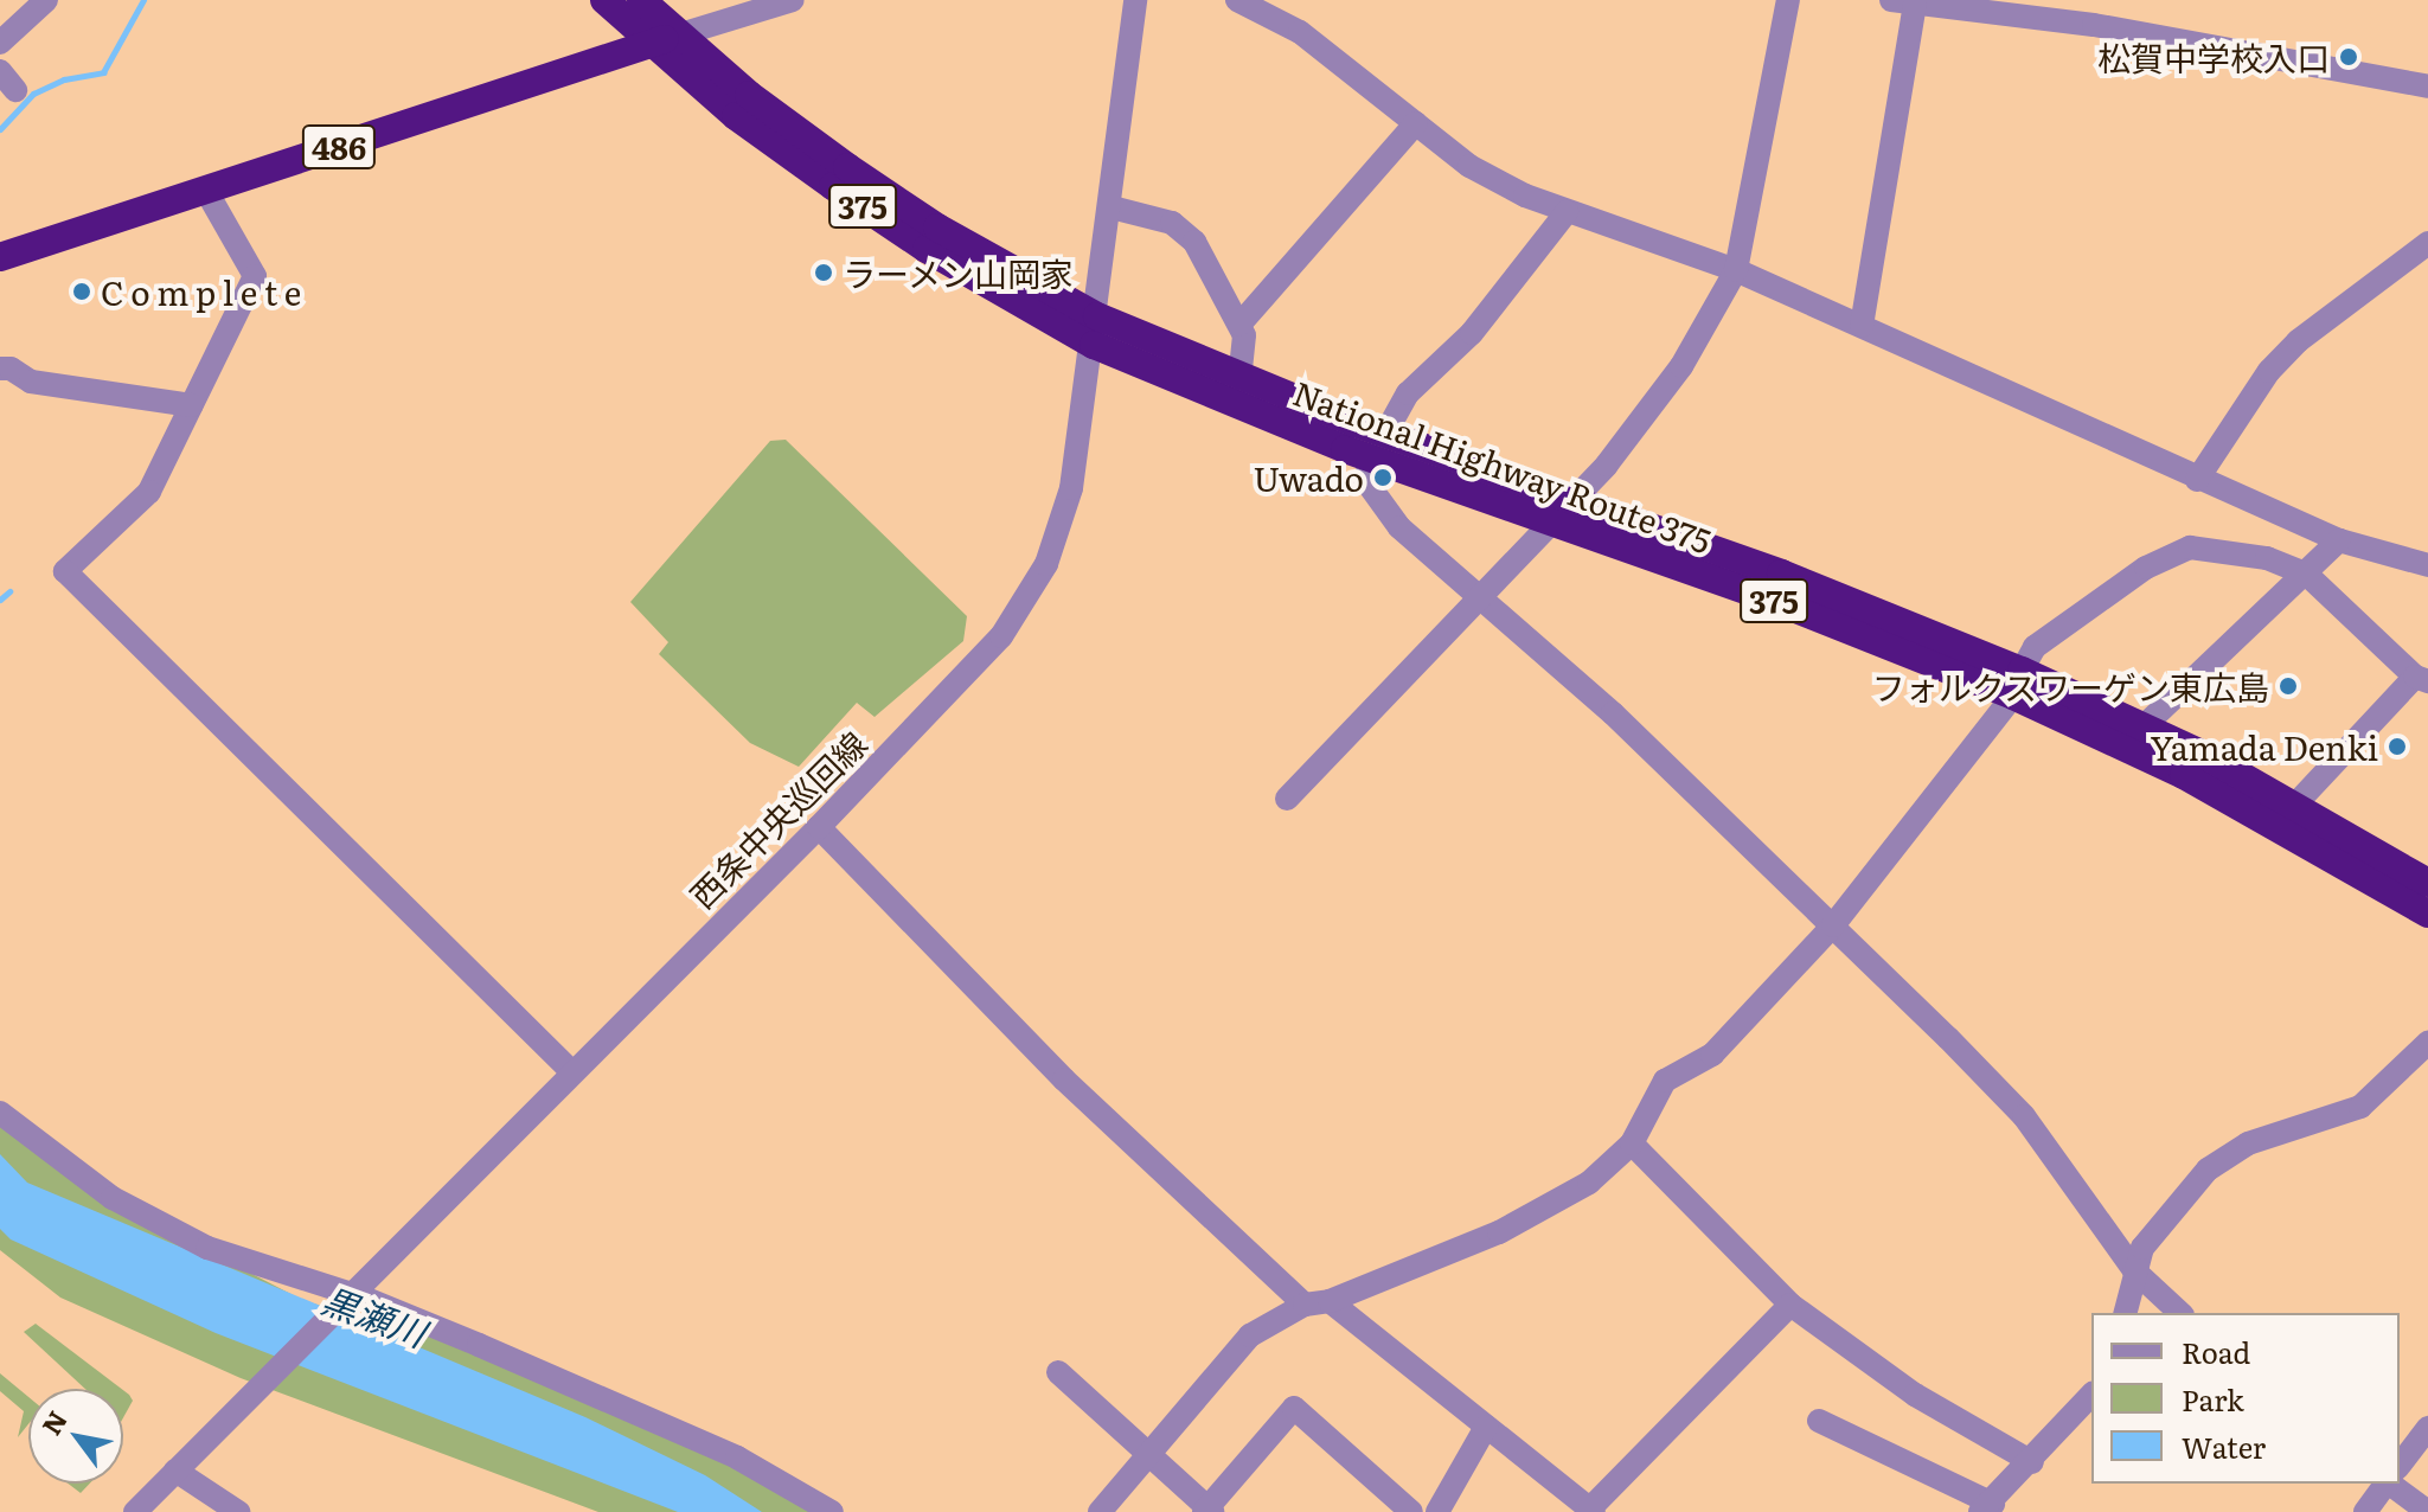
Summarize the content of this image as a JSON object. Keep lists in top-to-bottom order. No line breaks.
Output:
{"streets":{"highway":["486","375","National Highway Route 375"],"street":["西条中央巡回線"]},"crossings":[["486","National Highway Route 375"],["National Highway Route 375","西条中央巡回線"]],"water":["黒瀬川"],"places":["松賀中学校入口","ラーメン山岡家","C o m p l e t e","Uwado","フォルクスワーゲン東広島","Yamada Denki"],"legend":["Road","Park","Water"],"north":"top left"}
